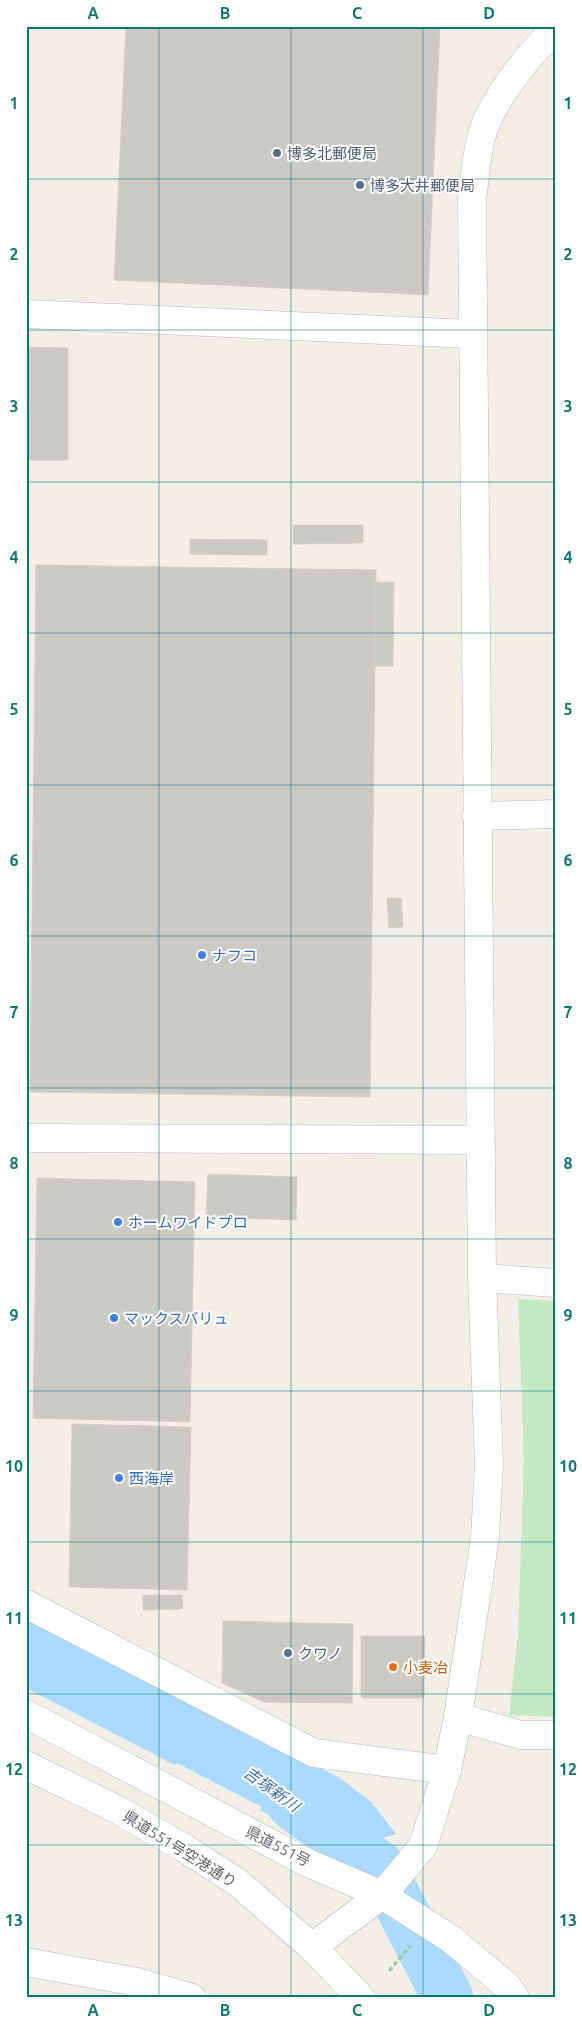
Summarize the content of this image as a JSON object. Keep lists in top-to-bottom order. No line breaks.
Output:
{"streets":{"street":["県道551号","県道551号空港通り"]},"water":["吉塚新川"],"places":["博多北郵便局","博多大井郵便局","ナフコ","ホームワイドプロ","マックスバリュ","西海岸","クワノ","小麦冶"],"grid":{"columns":["A","B","C","D"],"rows":["1","2","3","4","5","6","7","8","9","10","11","12","13"]}}
